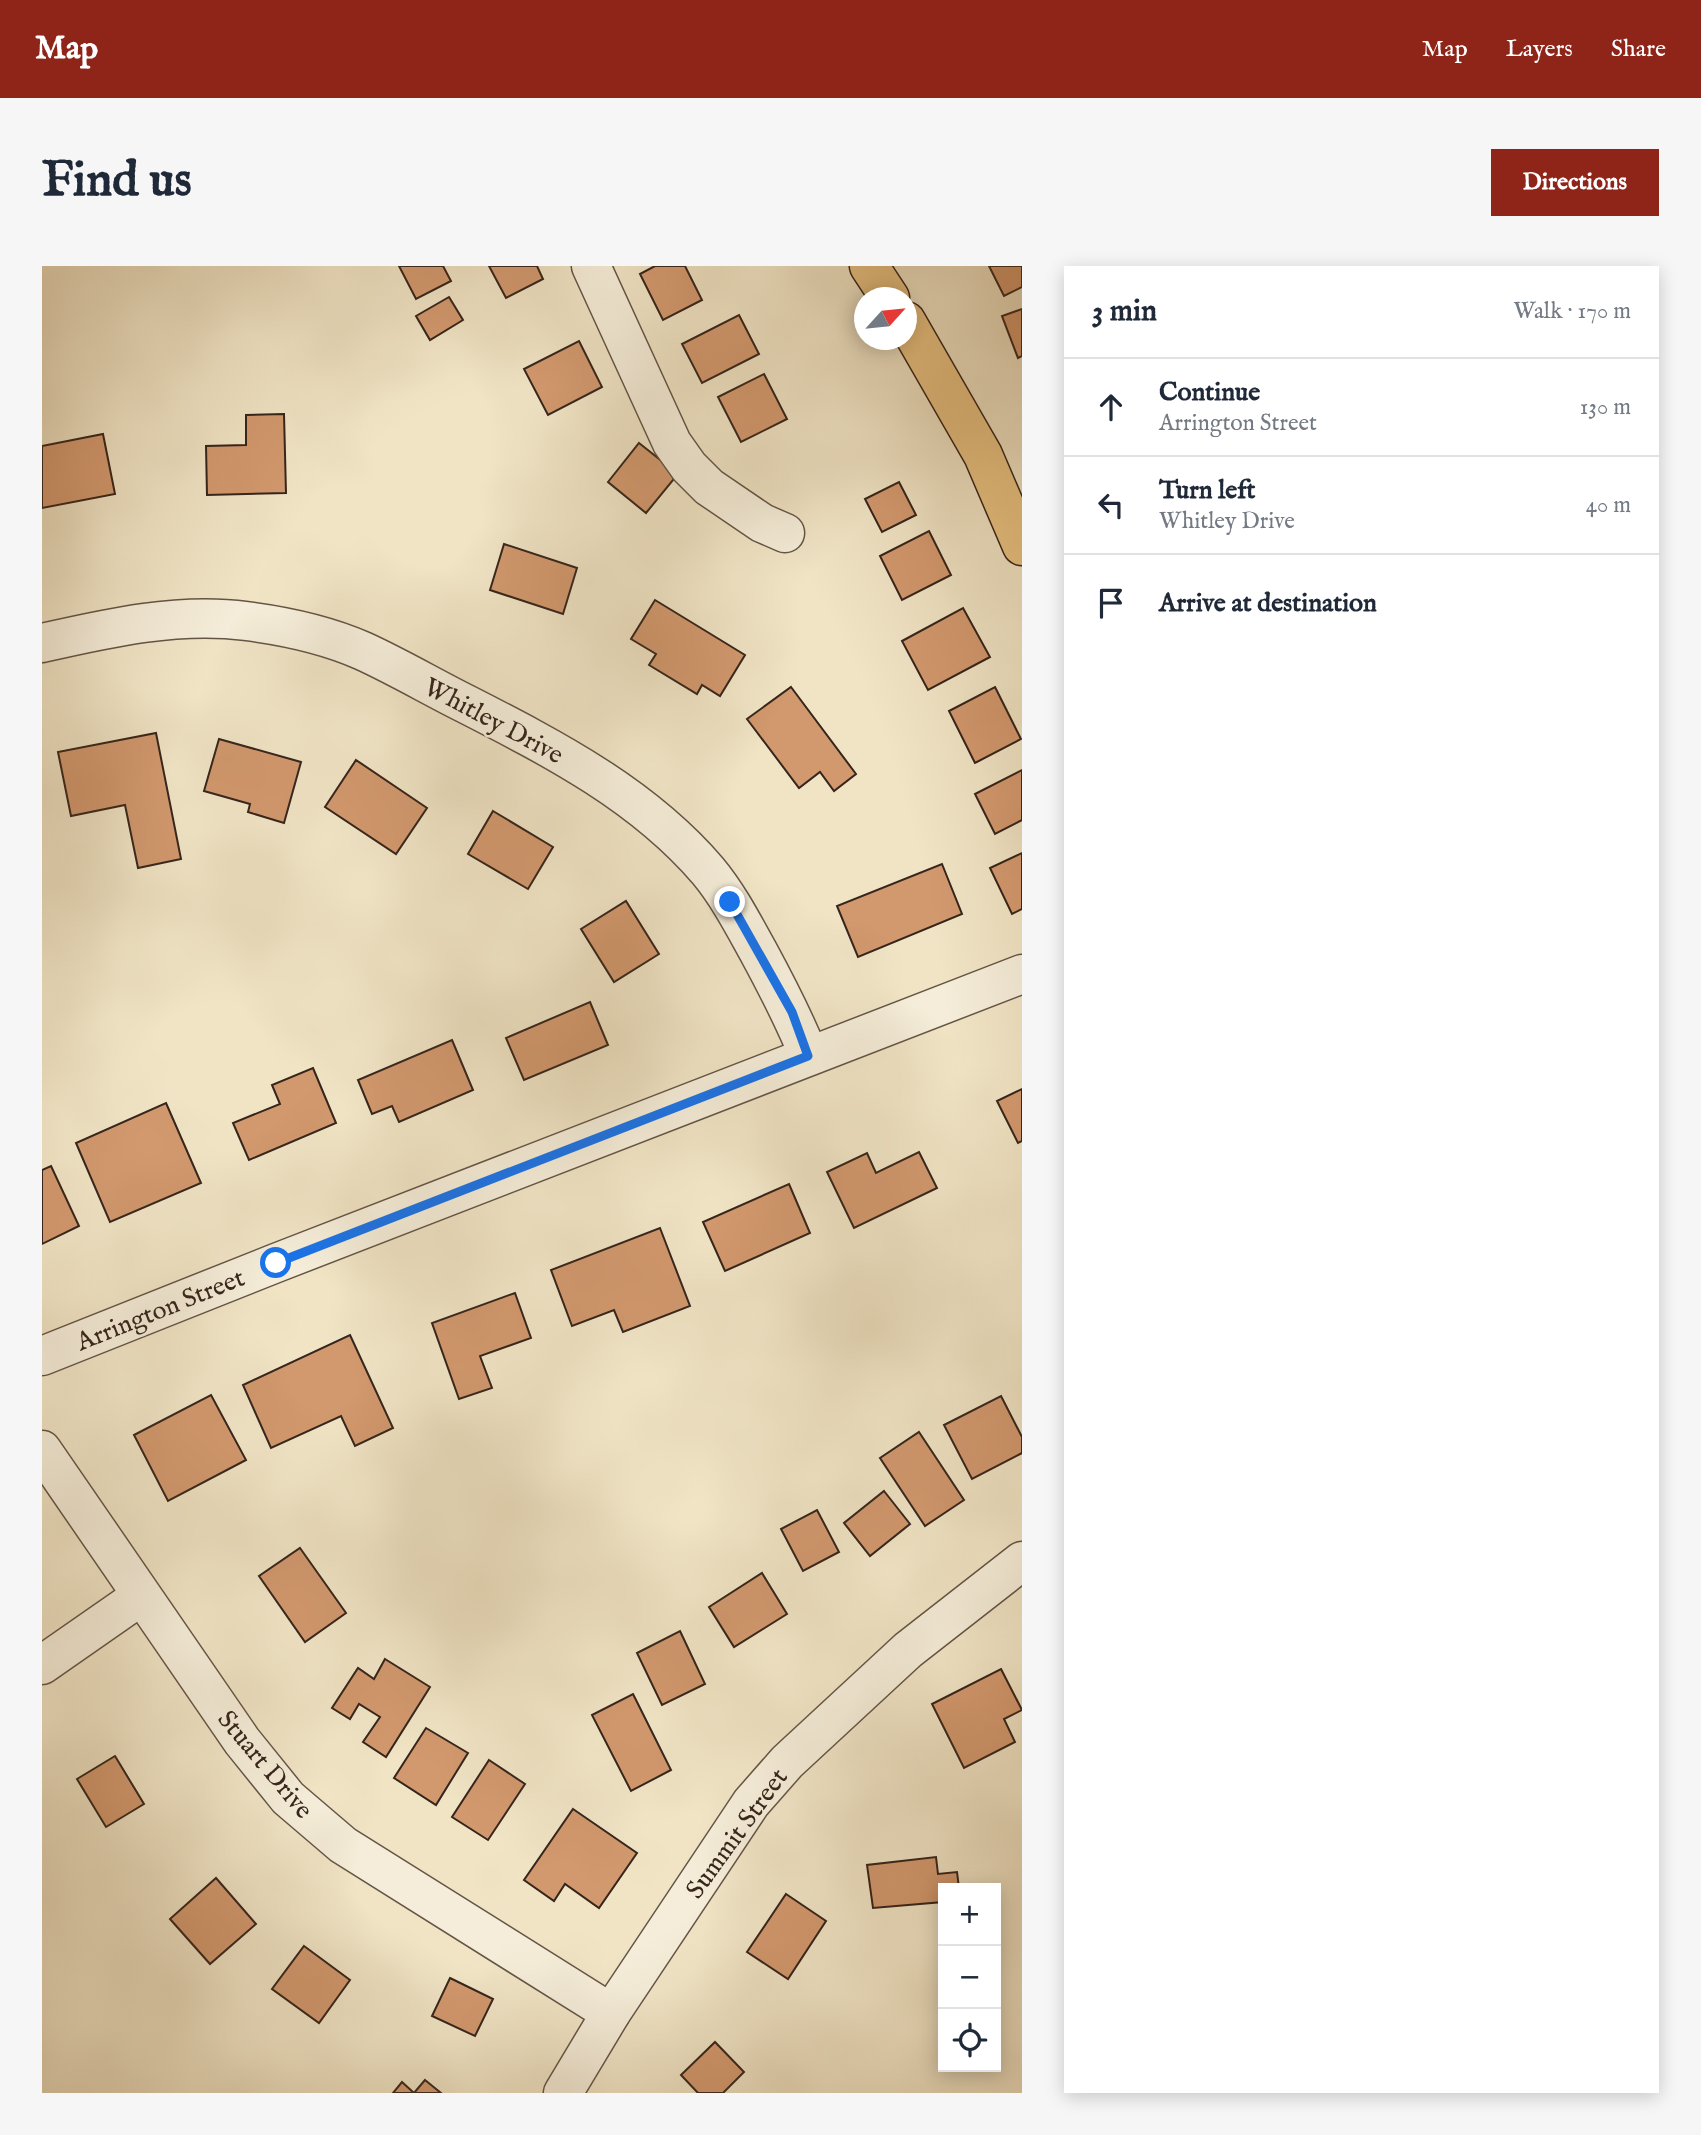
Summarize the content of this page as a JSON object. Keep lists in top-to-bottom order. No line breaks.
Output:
{"streets":{"street":["Whitley Drive","Arrington Street","Stuart Drive","Summit Street"]},"crossings":[["Whitley Drive","Arrington Street"],["Stuart Drive","Summit Street"]],"north":"top right","page":{"header":"Map","nav":["Map","Layers","Share"],"buttons":"Directions","title":"Find us","heading":["3 min","Walk · 170 m"],"list":[["Continue","Arrington Street","130 m"],["Turn left","Whitley Drive","40 m"],"Arrive at destination"],"map_buttons":["+","−"]}}
